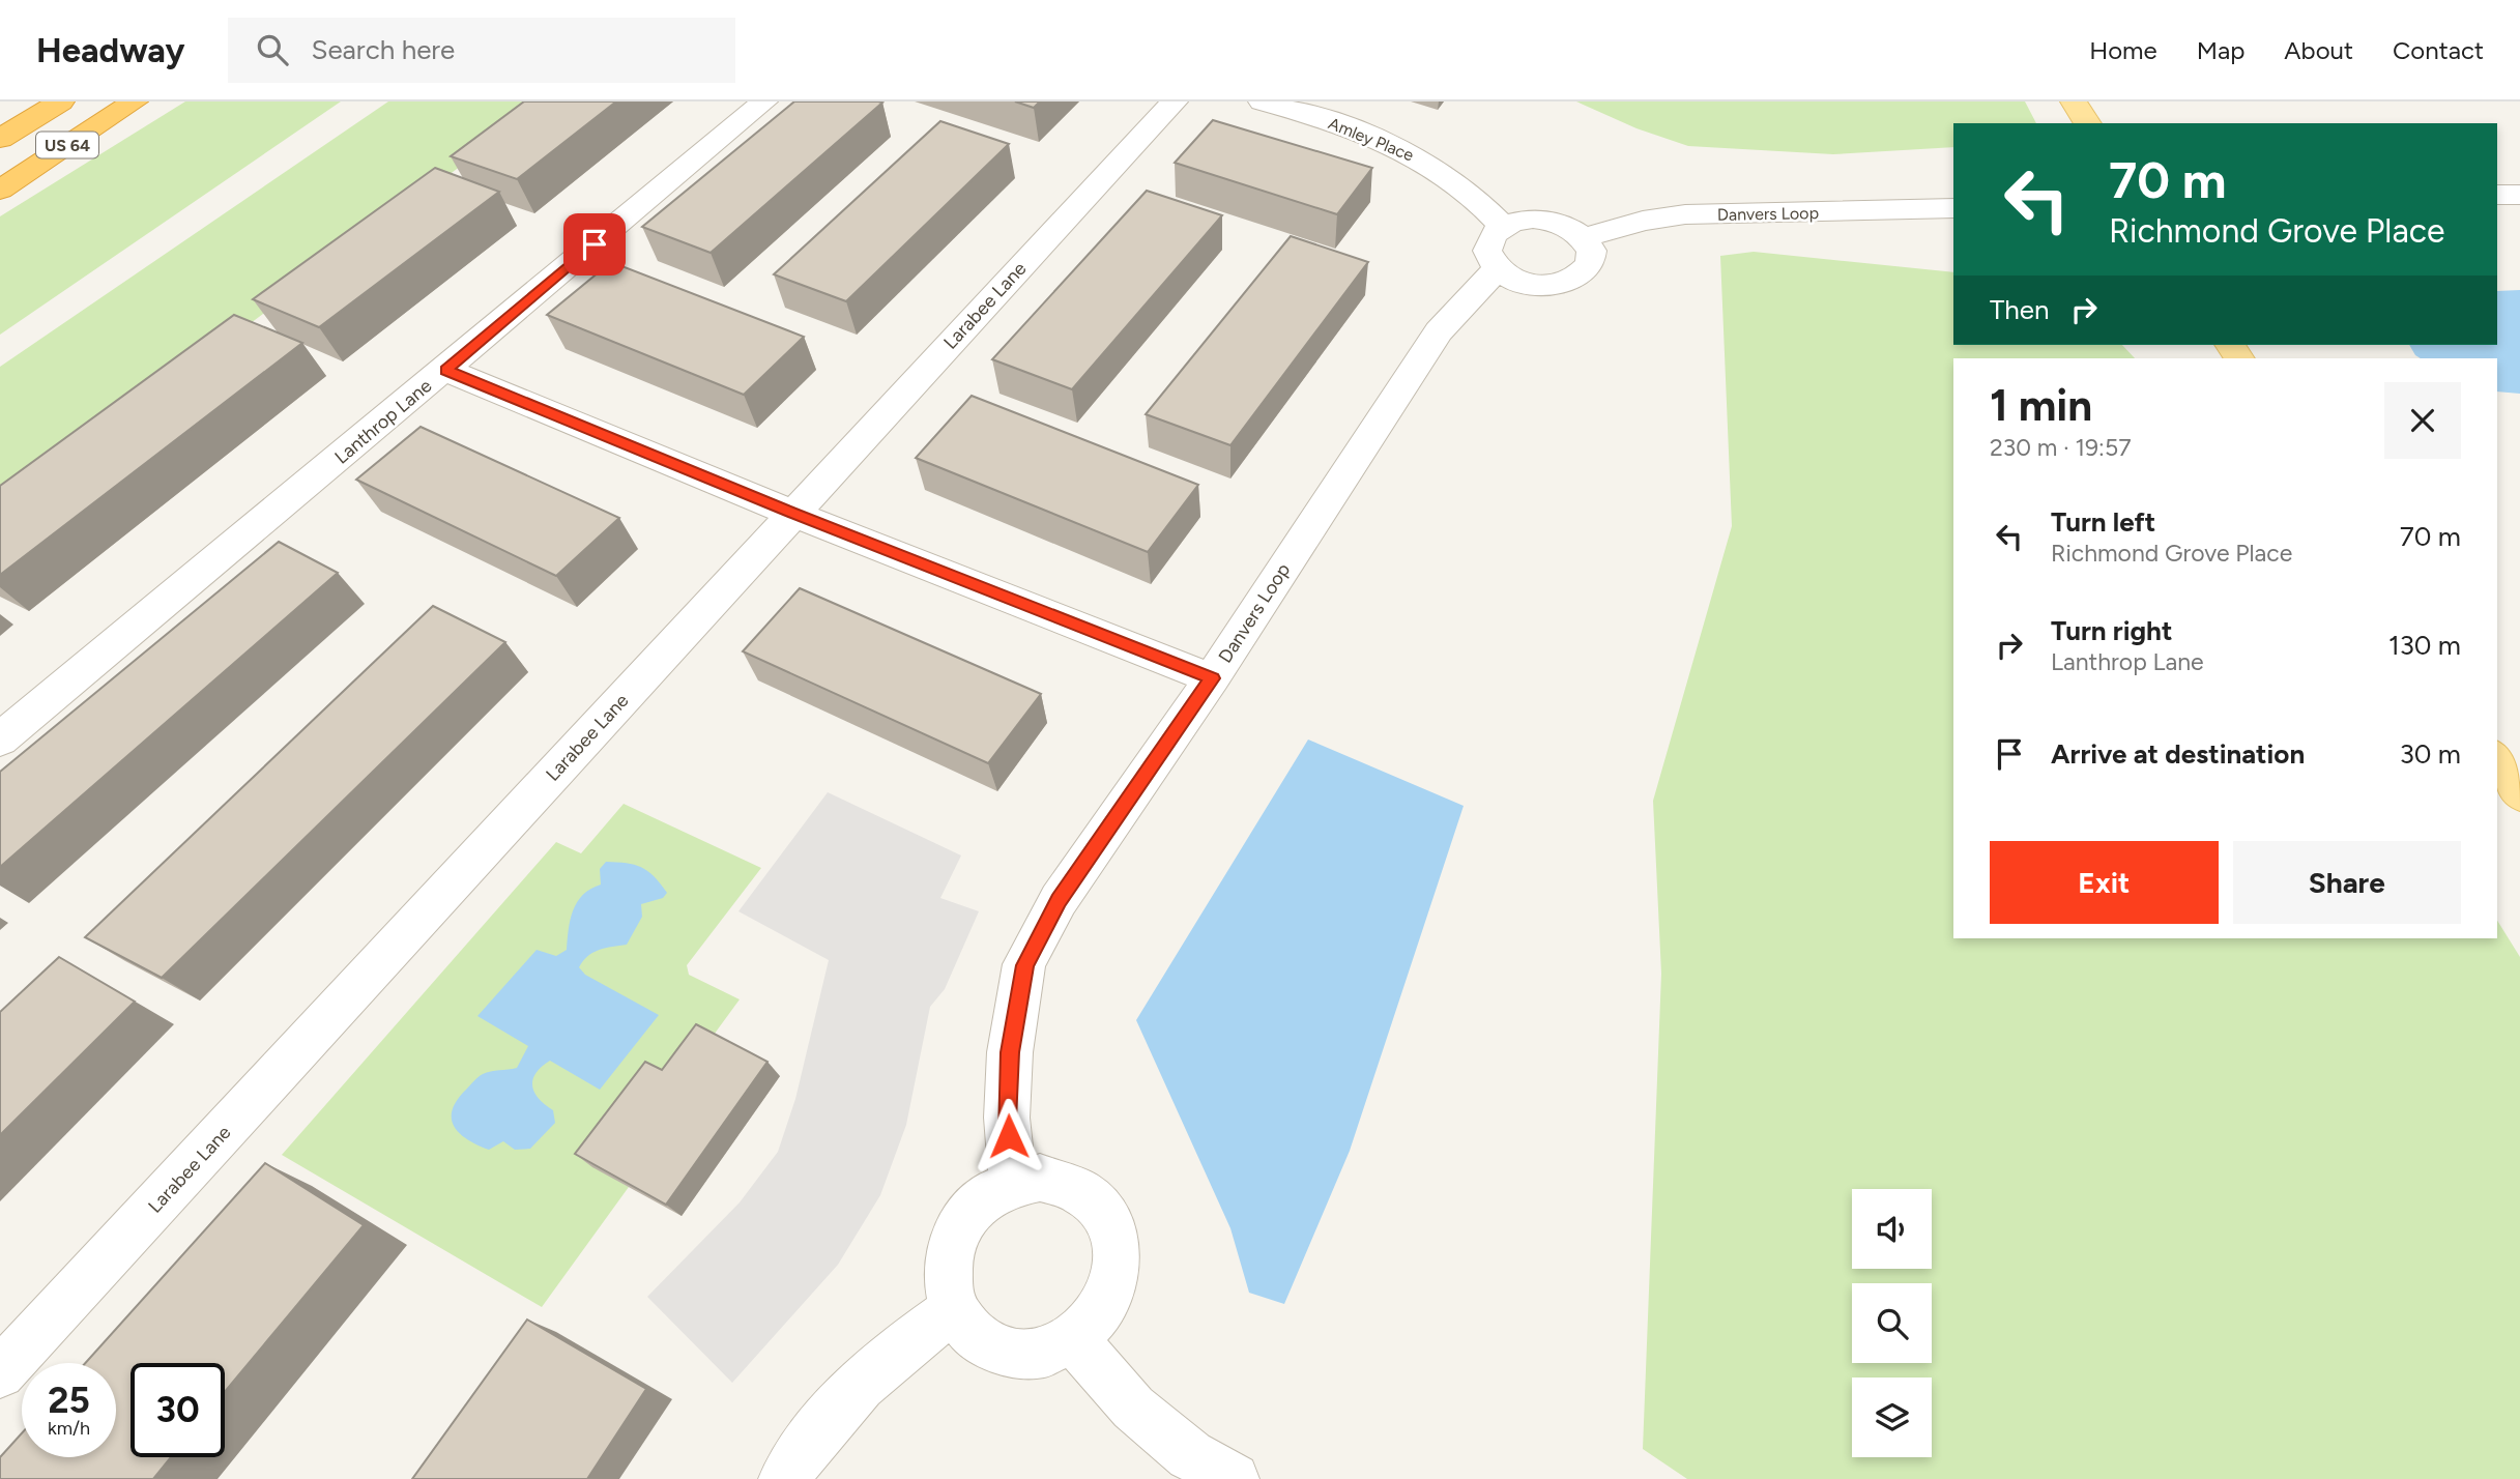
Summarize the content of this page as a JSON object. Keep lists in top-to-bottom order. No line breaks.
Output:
{"streets":{"highway":["US 64"],"street":["Amley Place","Danvers Loop","Larabee Lane","Lanthrop Lane"]},"crossings":[["Amley Place","Danvers Loop"]],"page":{"header":"Headway","search":"Search here","nav":["Home","Map","About","Contact"],"turn":["70 m","Richmond Grove Place"],"then":"Then","heading":["1 min","230 m · 19:57"],"list":[{"name":"Turn left","note":"Richmond Grove Place","value":"70 m"},{"name":"Turn right","note":"Lanthrop Lane","value":"130 m"},{"name":"Arrive at destination","value":"30 m"}],"buttons":["Exit","Share"],"speed":"25 km/h","limit":"30"}}
